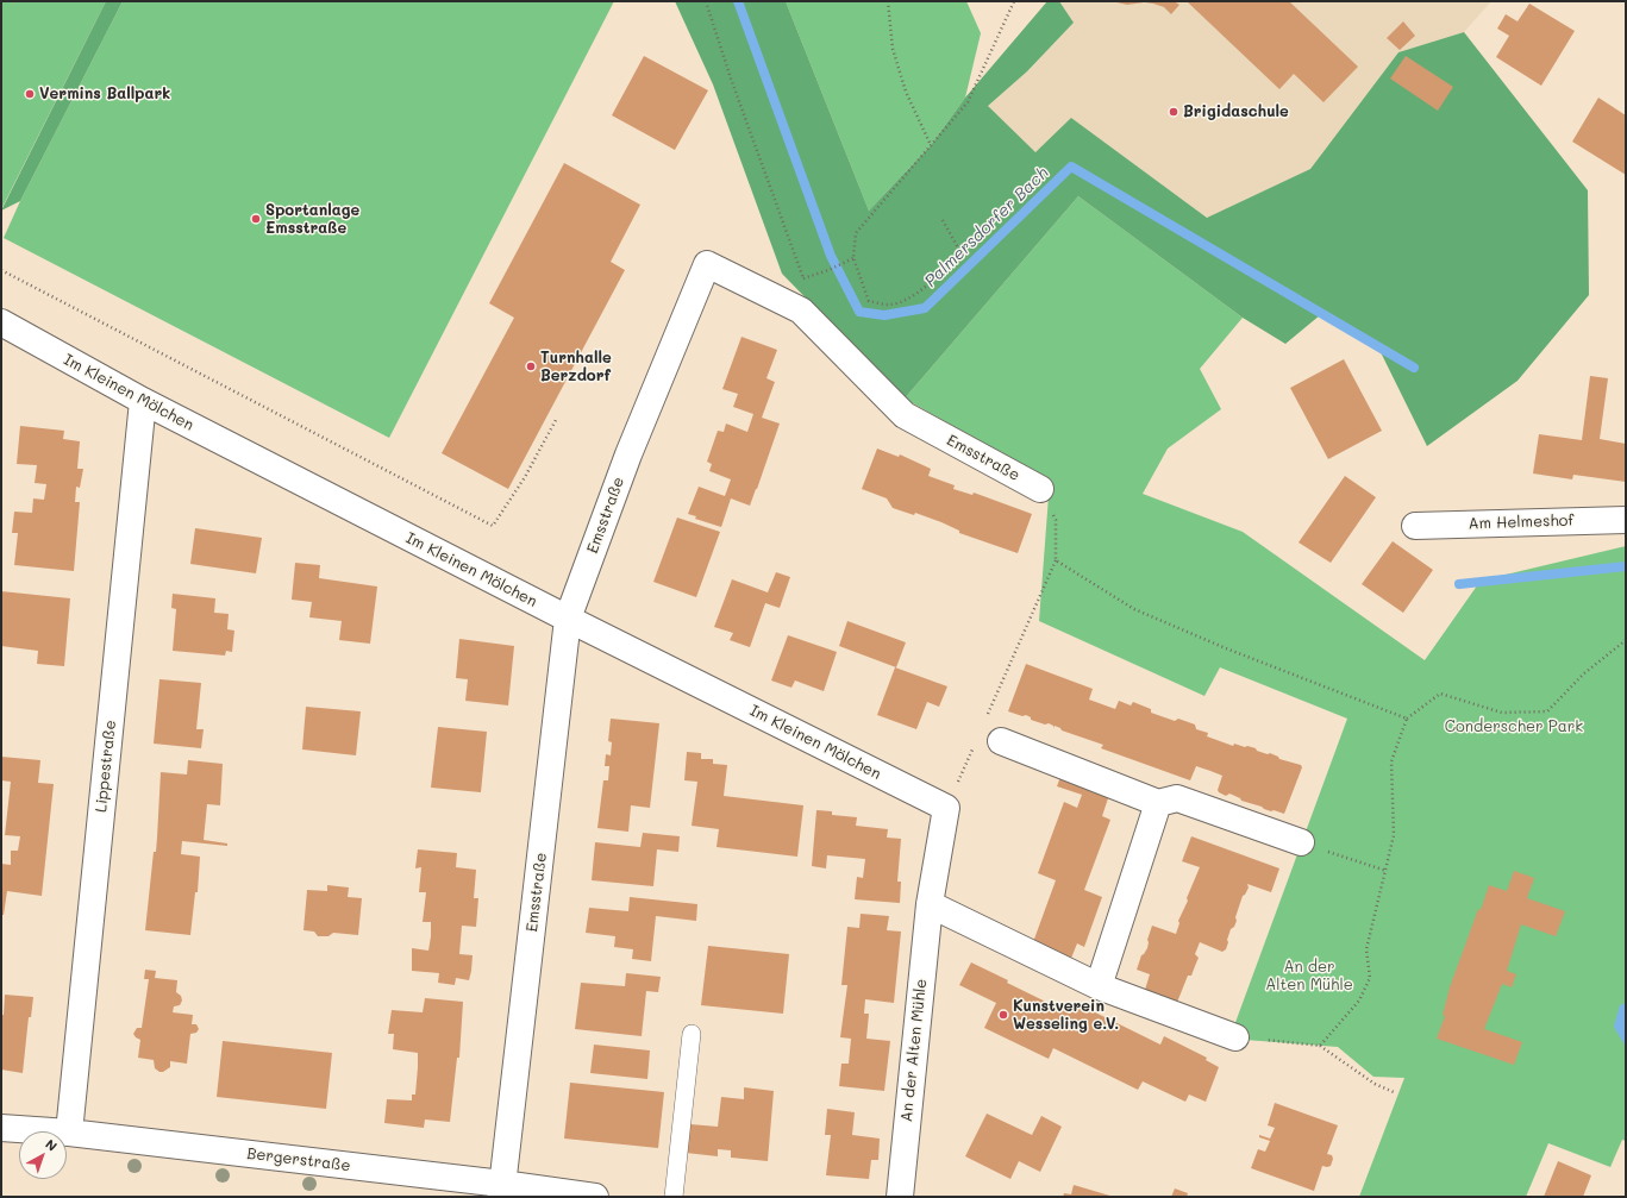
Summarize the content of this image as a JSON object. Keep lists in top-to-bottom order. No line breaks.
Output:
{"streets":{"street":["Im Kleinen Mölchen","Emsstraße","Am Helmeshof","Lippestraße","An der Alten Mühle","Bergerstraße"]},"crossings":[["Im Kleinen Mölchen","Emsstraße"],["Im Kleinen Mölchen","Lippestraße"],["Im Kleinen Mölchen","An der Alten Mühle"],["Emsstraße","Bergerstraße"],["Lippestraße","Bergerstraße"]],"water":["Palmersdorfer Bach"],"parks":["Conderscher Park","An der Alten Mühle"],"places":["Vermins Ballpark","Brigidaschule","Sportanlage Emsstraße","Turnhalle Berzdorf","Kunstverein Wesseling e.V."],"north":"top right"}
